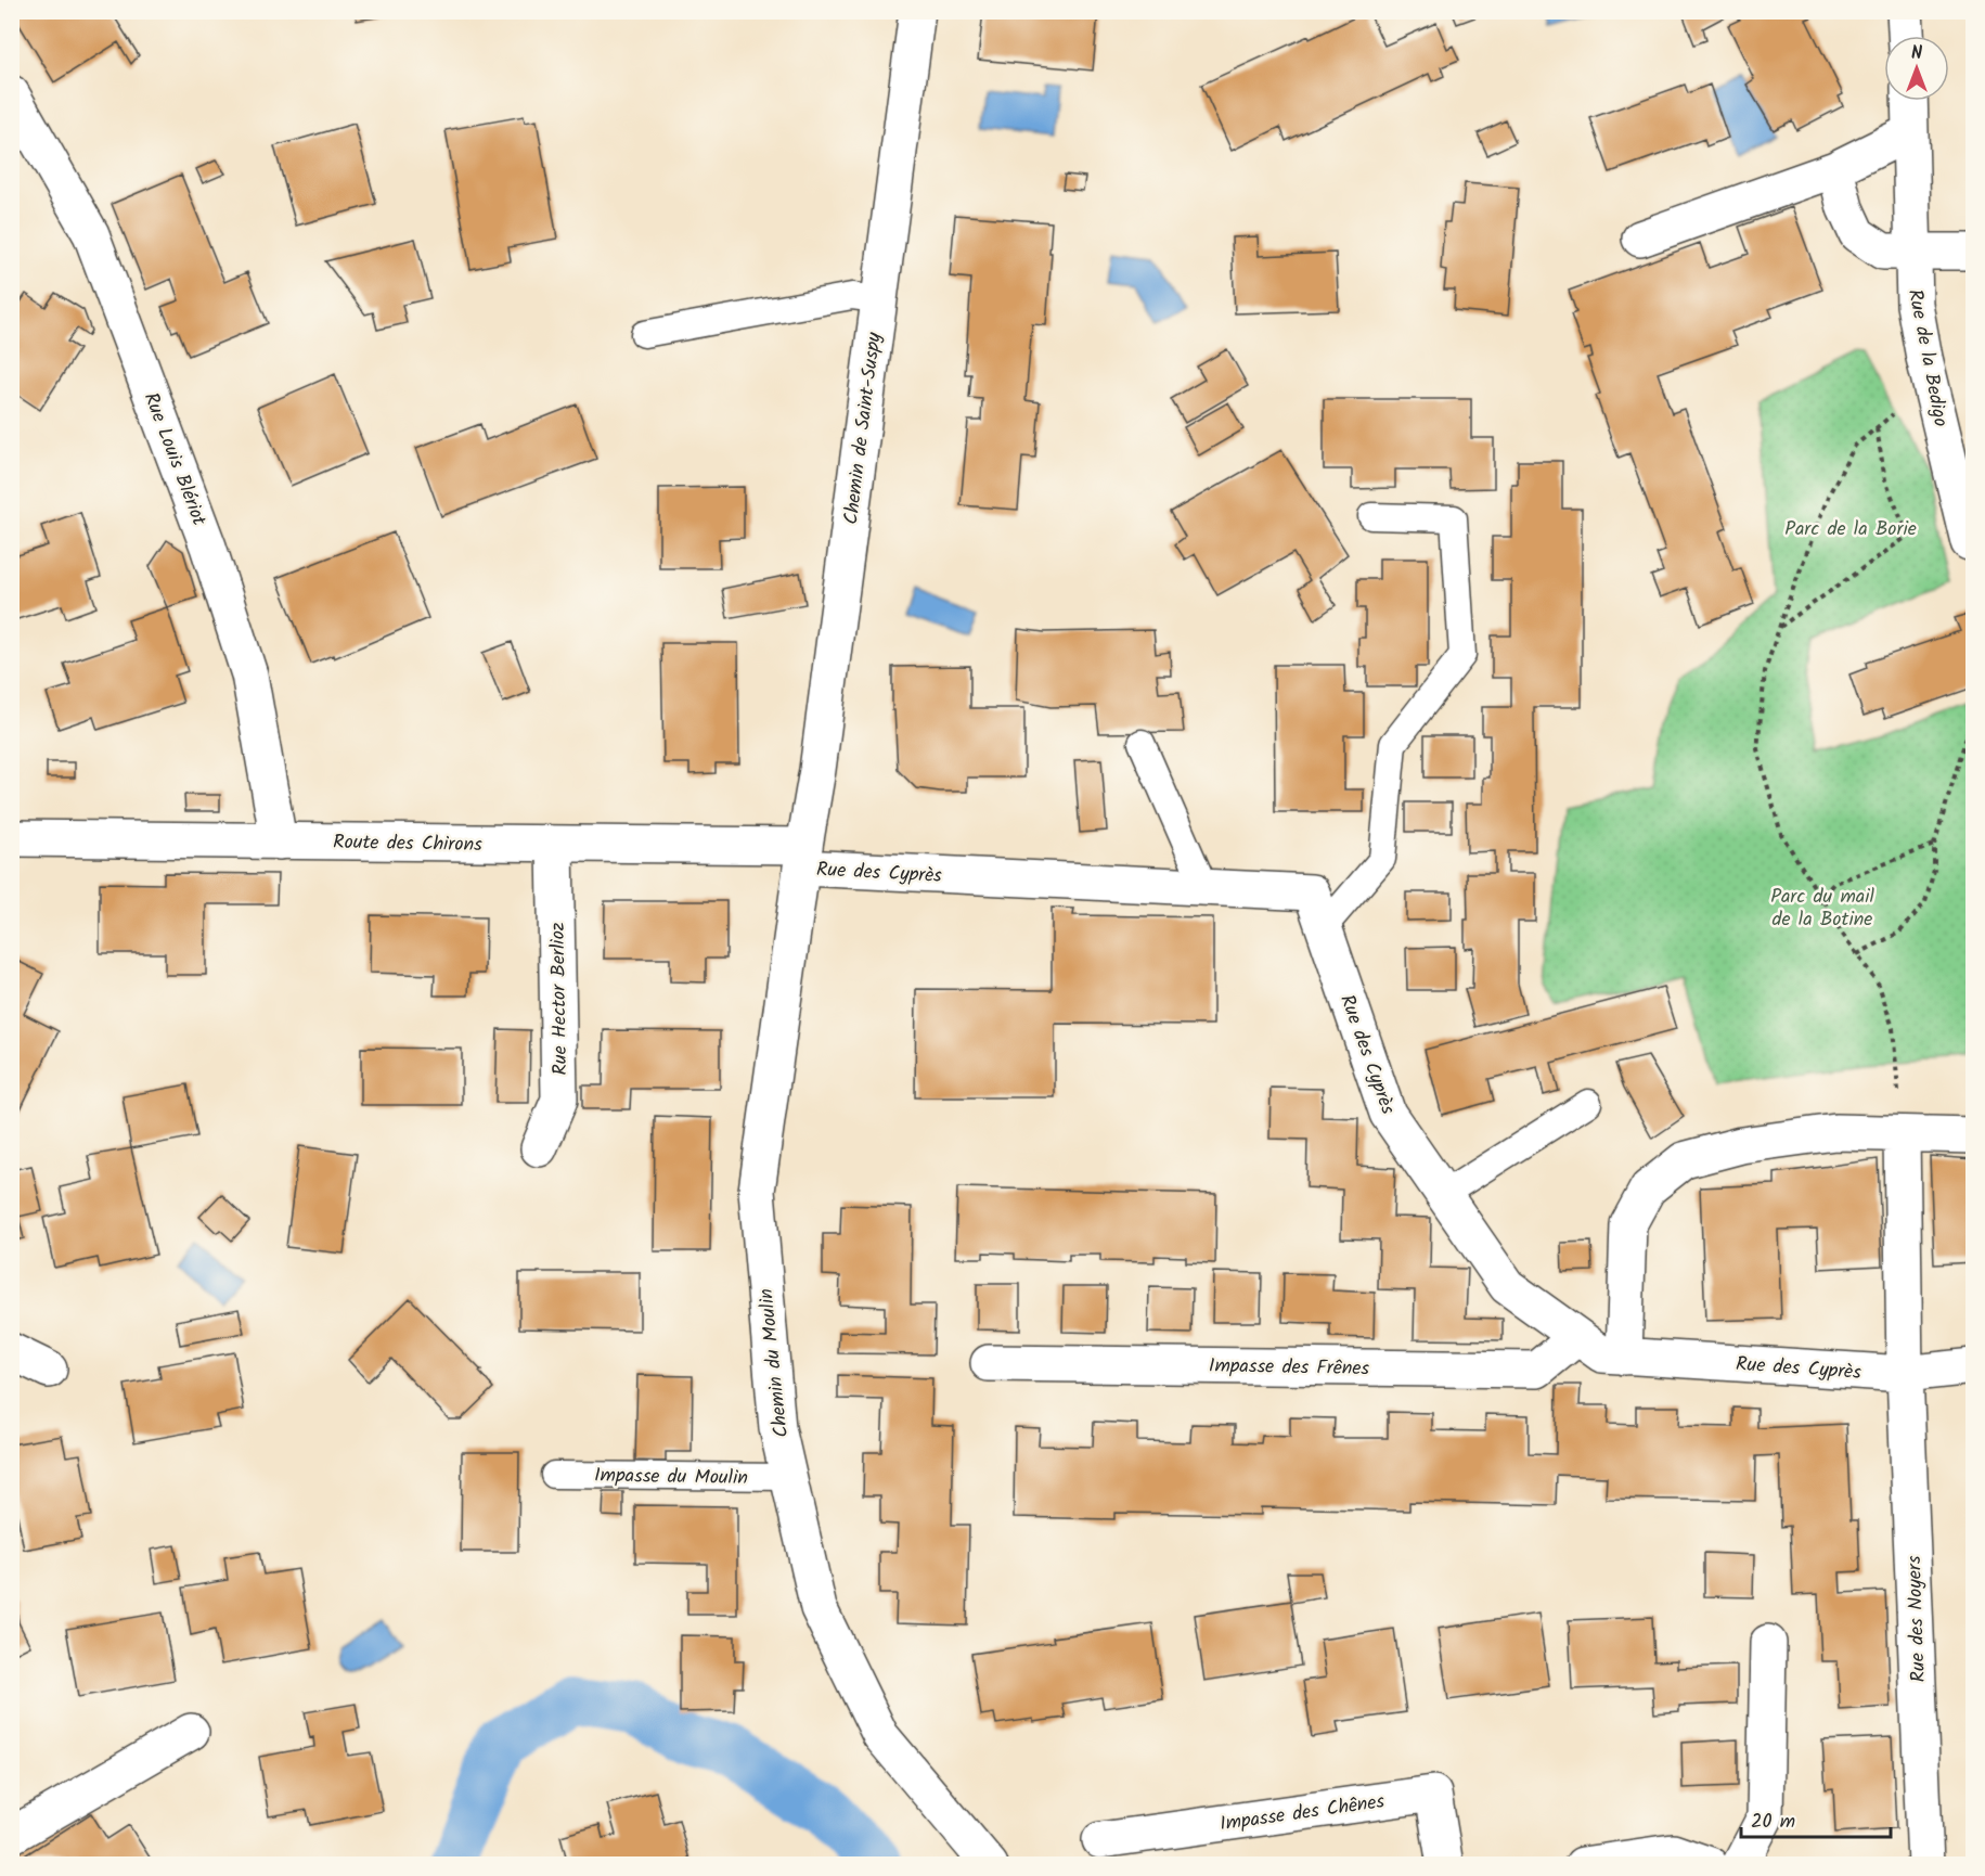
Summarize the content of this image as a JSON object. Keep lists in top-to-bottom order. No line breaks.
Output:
{"streets":{"street":["Rue de la Bedigo","Chemin de Saint-Suspy","Rue Louis Blériot","Route des Chirons","Rue des Cyprès","Rue Hector Berlioz","Chemin du Moulin","Impasse des Frênes","Rue des Noyers","Impasse des Chênes"],"lane":["Impasse du Moulin"]},"crossings":[["Chemin de Saint-Suspy","Route des Chirons"],["Chemin de Saint-Suspy","Rue des Cyprès"],["Chemin de Saint-Suspy","Chemin du Moulin"],["Rue Louis Blériot","Route des Chirons"],["Route des Chirons","Rue des Cyprès"],["Route des Chirons","Rue Hector Berlioz"],["Route des Chirons","Chemin du Moulin"],["Rue des Cyprès","Chemin du Moulin"],["Rue des Cyprès","Impasse des Frênes"],["Rue des Cyprès","Rue des Noyers"],["Chemin du Moulin","Impasse du Moulin"]],"parks":["Parc de la Borie","Parc du mail de la Botine"],"scale_bar":"20 m","north":"top"}
